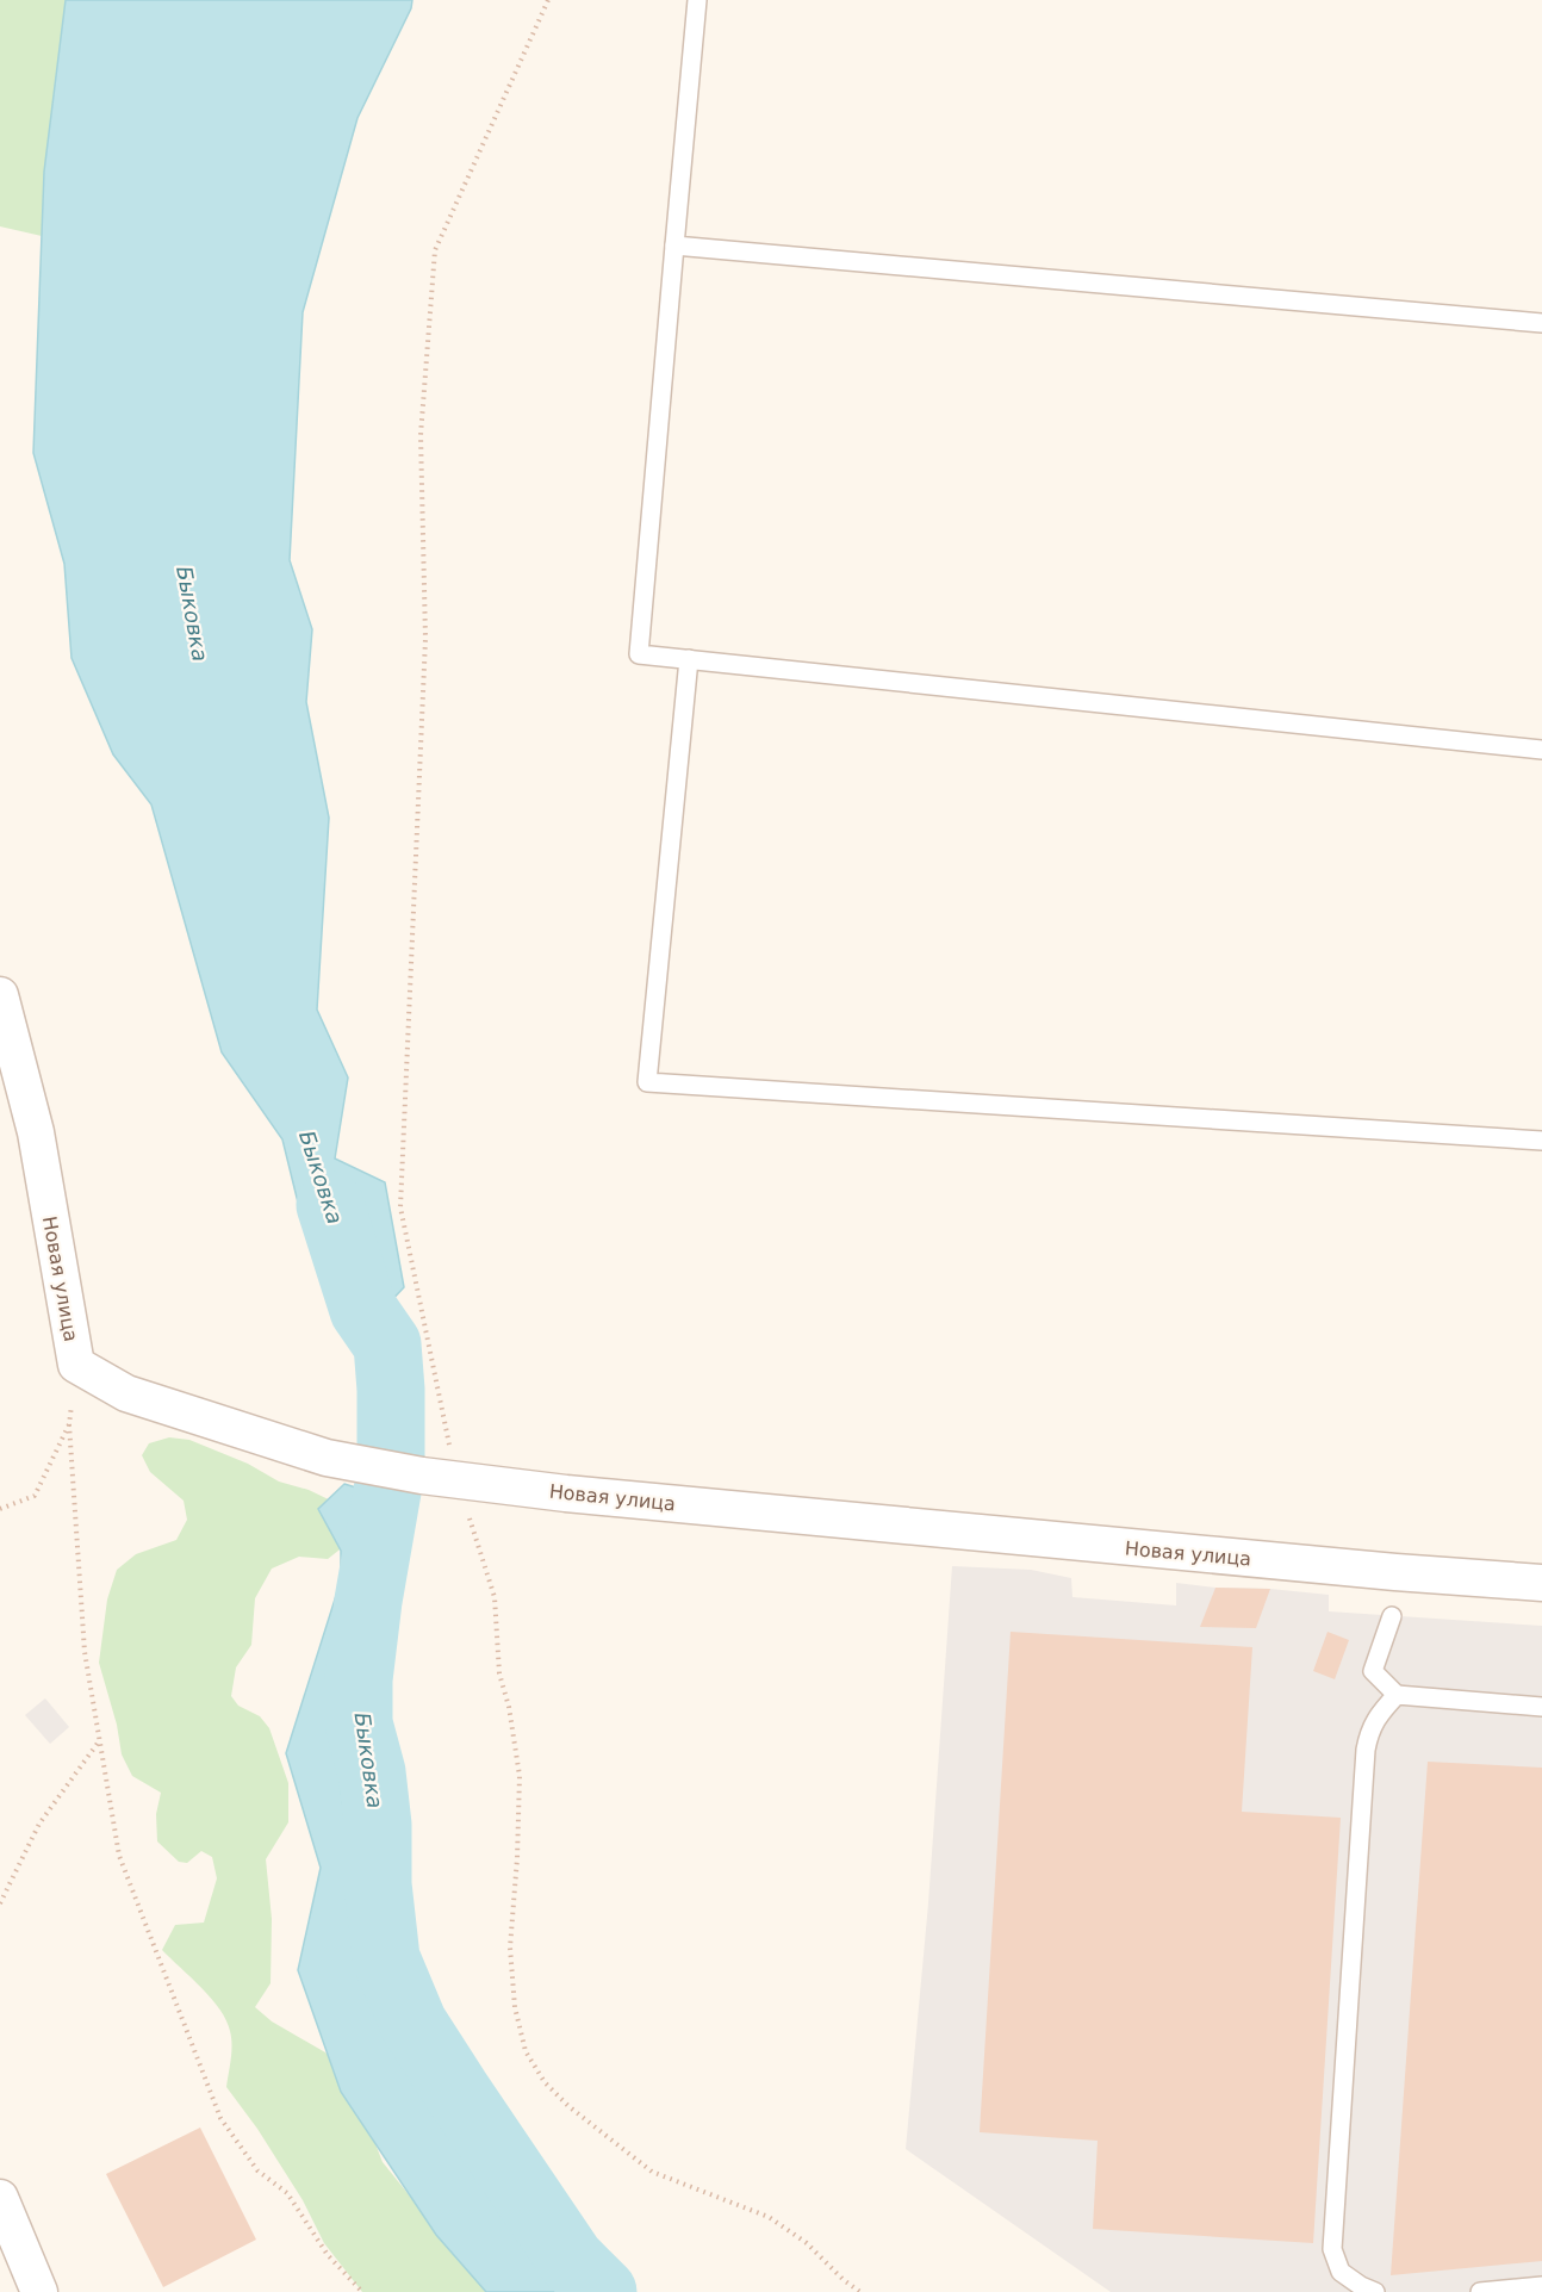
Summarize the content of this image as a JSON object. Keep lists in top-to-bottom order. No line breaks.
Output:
{"streets":{"street":["Новая улица"]},"water":["Быковка"]}
